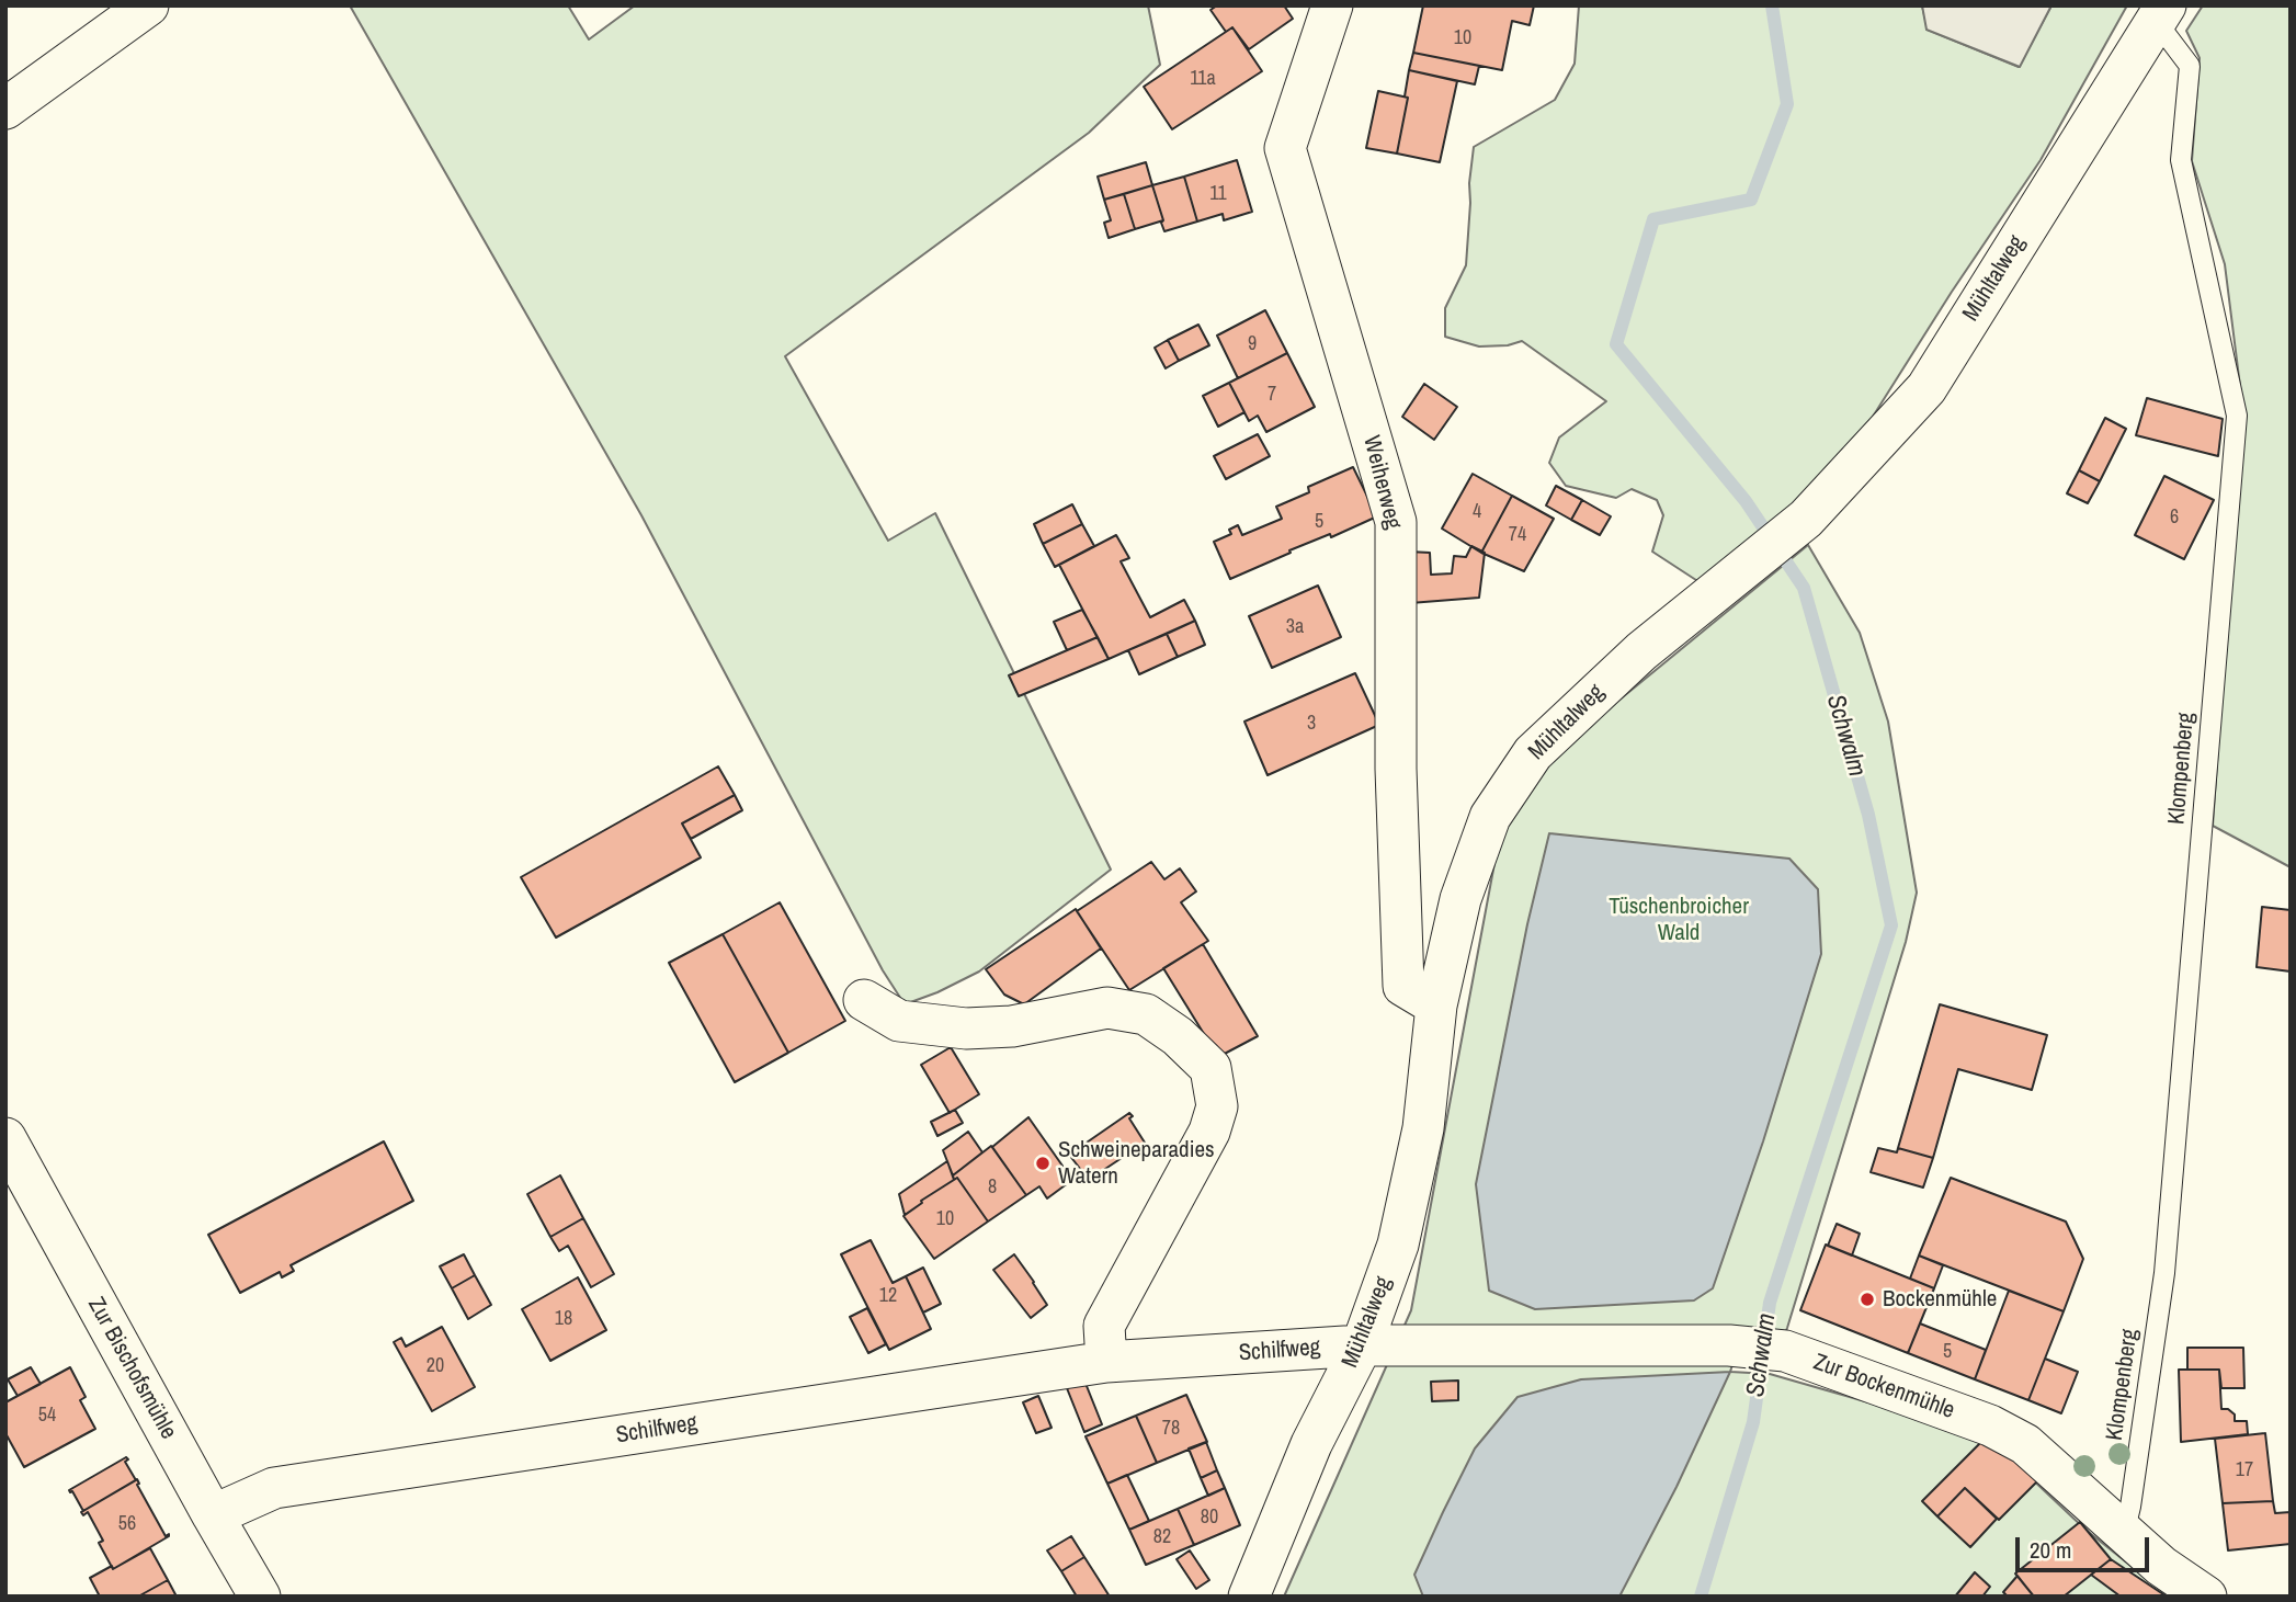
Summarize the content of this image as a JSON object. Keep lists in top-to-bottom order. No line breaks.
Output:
{"streets":{"street":["Mühltalweg","Weiherweg","Schilfweg","Zur Bischofsmühle","Zur Bockenmühle"],"lane":["Klompenberg"]},"crossings":[["Mühltalweg","Weiherweg"],["Mühltalweg","Klompenberg"],["Mühltalweg","Schilfweg"],["Mühltalweg","Zur Bockenmühle"],["Klompenberg","Zur Bockenmühle"],["Schilfweg","Zur Bischofsmühle"],["Schilfweg","Zur Bockenmühle"]],"water":["Schwalm"],"parks":["Tüschenbroicher Wald"],"places":["Schweineparadies Watern","Bockenmühle"],"house_numbers":["10","11a","11","9","7","4","6","5","74","3a","3","8","10","12","18","5","20","54","78","17","80","56","82"],"scale_bar":"20 m"}
